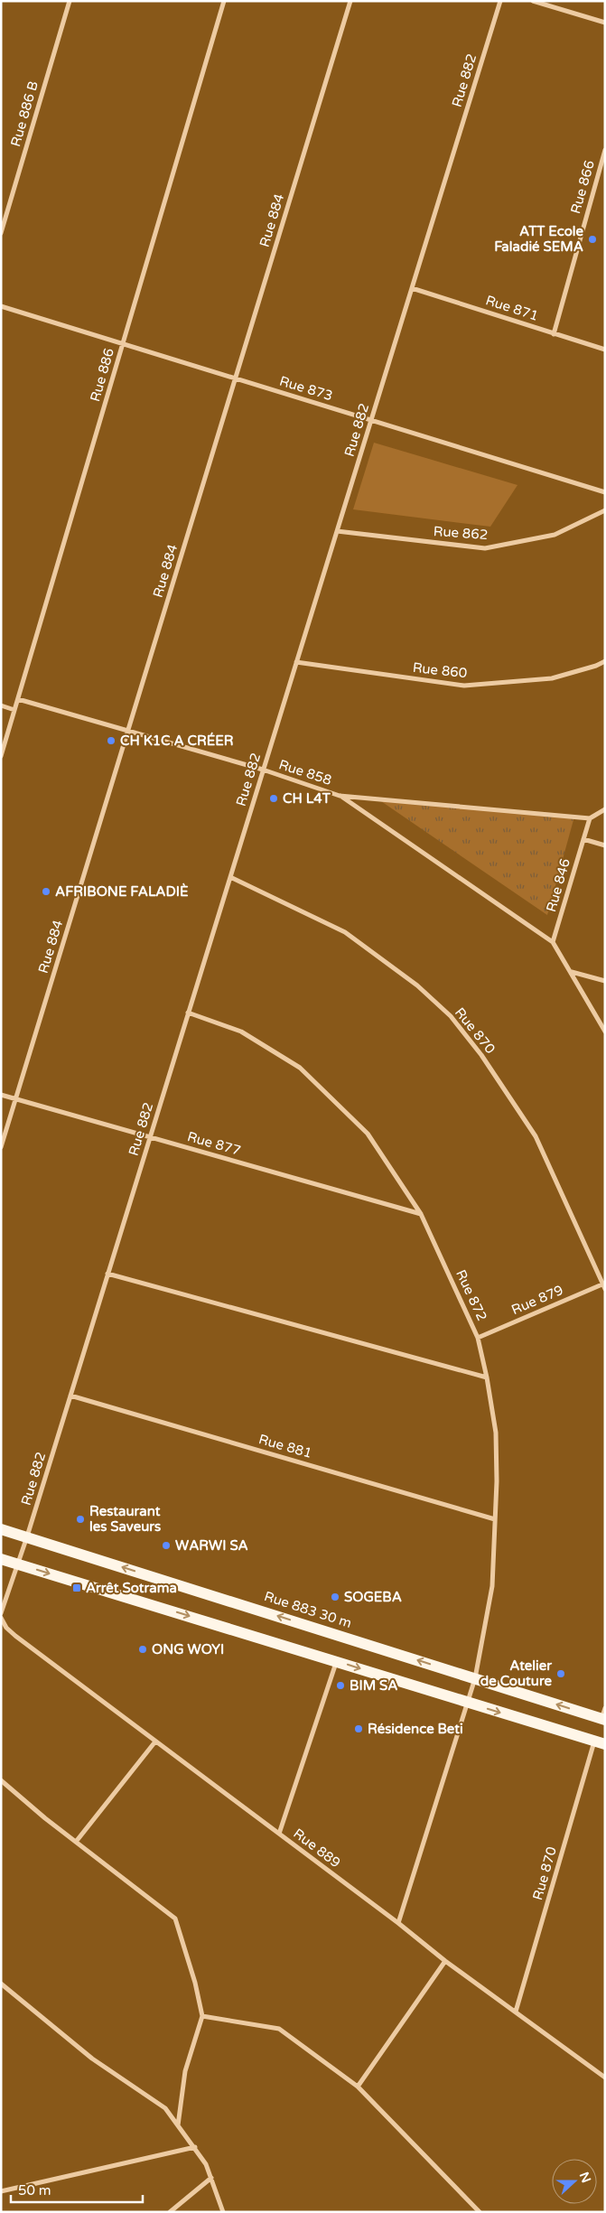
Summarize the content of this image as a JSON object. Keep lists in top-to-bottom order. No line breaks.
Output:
{"streets":{"main road":["Rue 883 30 m"],"street":["Rue 882","Rue 886 B","Rue 866","Rue 884","Rue 871","Rue 886","Rue 873","Rue 862","Rue 860","Rue 858","Rue 846","Rue 870","Rue 877","Rue 872","Rue 879","Rue 881","Rue 889"]},"crossings":[["Rue 882","Rue 871"],["Rue 882","Rue 873"],["Rue 882","Rue 862"],["Rue 882","Rue 860"],["Rue 882","Rue 858"],["Rue 882","Rue 870"],["Rue 882","Rue 877"],["Rue 882","Rue 872"],["Rue 882","Rue 881"],["Rue 882","Rue 883 30 m"],["Rue 866","Rue 871"],["Rue 884","Rue 873"],["Rue 884","Rue 858"],["Rue 884","Rue 877"],["Rue 886","Rue 873"],["Rue 886","Rue 858"],["Rue 870","Rue 879"],["Rue 870","Rue 889"],["Rue 877","Rue 872"],["Rue 872","Rue 879"],["Rue 872","Rue 881"],["Rue 872","Rue 883 30 m"],["Rue 872","Rue 889"]],"places":{"other":["ATT Ecole Faladié SEMA","CH K1C A CRÉER","CH L4T","AFRIBONE FALADIÈ","Restaurant les Saveurs","WARWI SA","SOGEBA","ONG WOYI","Atelier de Couture","BIM SA","Résidence Beti"],"transit":["Arrêt Sotrama"]},"scale_bar":"50 m","north":"right"}
